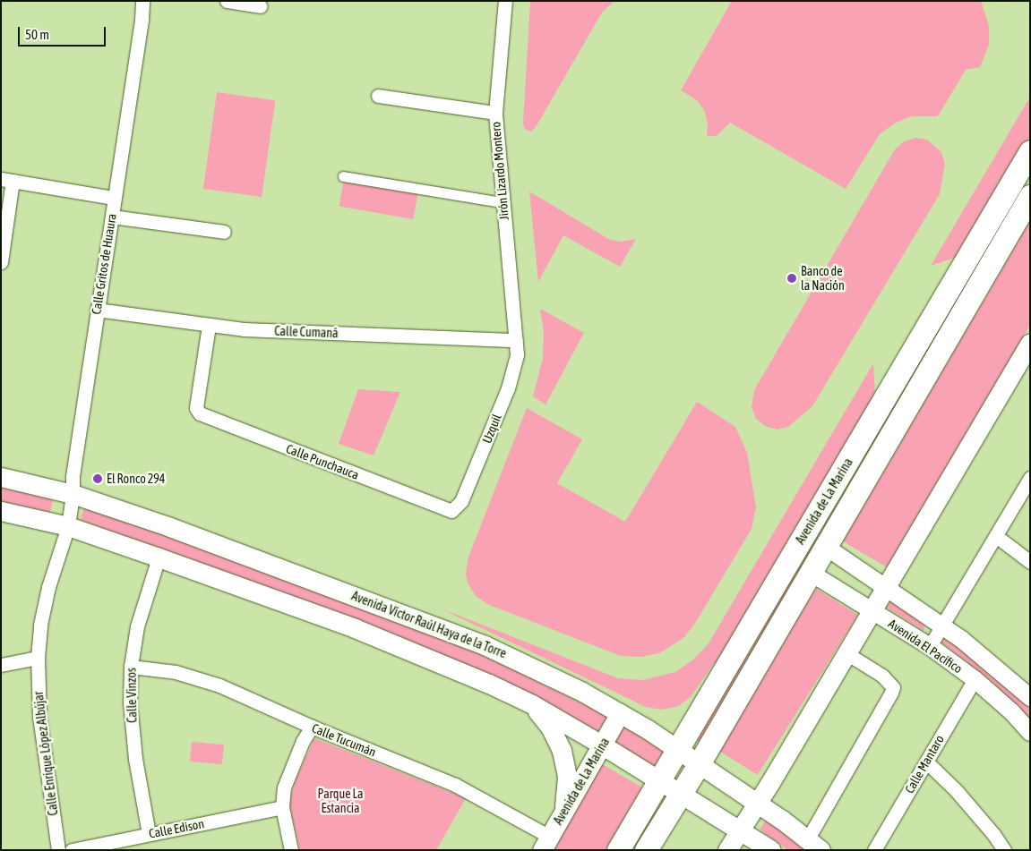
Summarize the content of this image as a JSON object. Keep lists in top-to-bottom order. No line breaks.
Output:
{"streets":{"main road":["Avenida de La Marina","Avenida Víctor Raúl Haya de la Torre"],"street":["Jirón Lizardo Montero","Calle Gritos de Huaura","Calle Cumaná","Uzquil","Calle Punchauca","Avenida El Pacífico","Calle Vinzos","Calle Tucumán","Calle Enrique López Albújar","Calle Mantaro","Calle Edison"]},"crossings":[["Jirón Lizardo Montero","Calle Cumaná"],["Jirón Lizardo Montero","Uzquil"],["Calle Gritos de Huaura","Calle Cumaná"],["Calle Gritos de Huaura","Avenida Víctor Raúl Haya de la Torre"],["Calle Gritos de Huaura","Calle Enrique López Albújar"],["Calle Cumaná","Uzquil"],["Calle Cumaná","Calle Punchauca"],["Uzquil","Calle Punchauca"],["Avenida de La Marina","Avenida Víctor Raúl Haya de la Torre"],["Avenida de La Marina","Avenida El Pacífico"],["Avenida de La Marina","Calle Tucumán"],["Avenida El Pacífico","Calle Mantaro"],["Calle Vinzos","Calle Tucumán"],["Calle Vinzos","Calle Edison"]],"parks":["Parque La Estancia"],"places":["Banco de la Nación","El Ronco 294"],"scale_bar":"50 m"}
